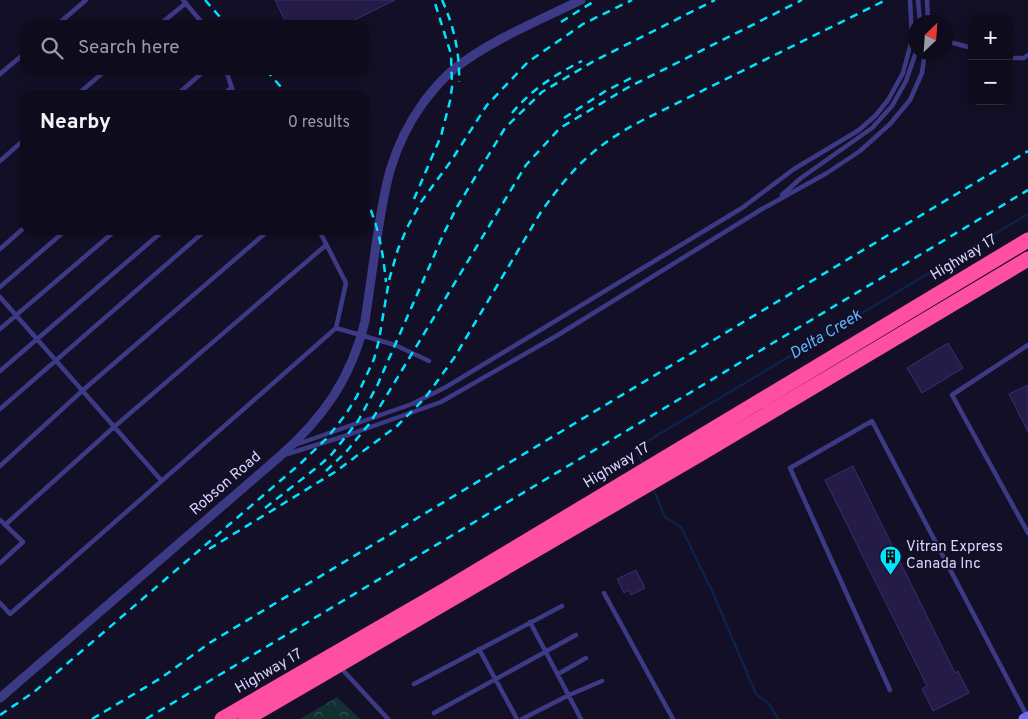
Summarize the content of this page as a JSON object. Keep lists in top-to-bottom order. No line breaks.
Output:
{"streets":{"highway":["Highway 17"],"street":["Robson Road"]},"water":["Delta Creek"],"places":{"building":["Vitran Express Canada Inc"]},"north":"top right","page":{"map_buttons":["+","−"],"search":"Search here","heading":["Nearby","0 results"]}}
